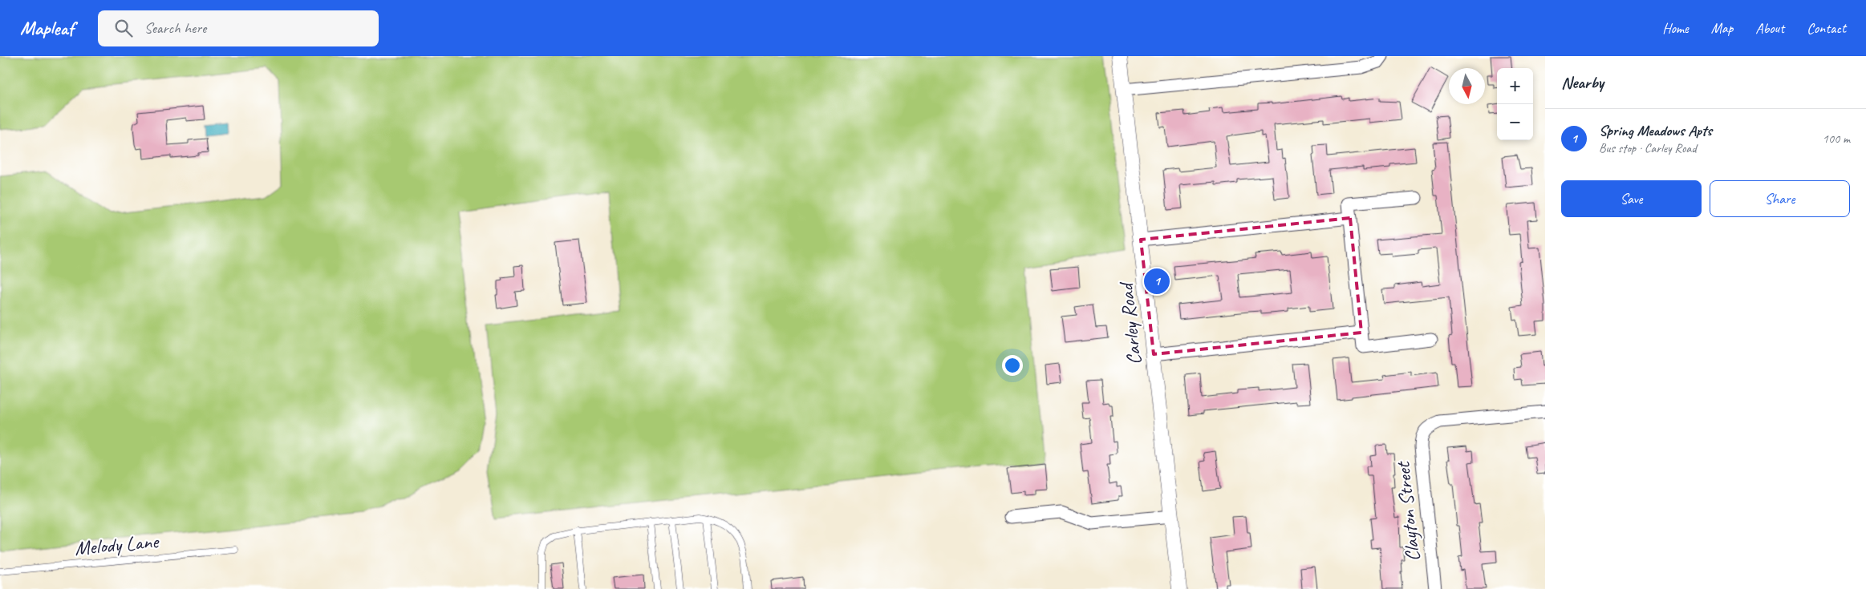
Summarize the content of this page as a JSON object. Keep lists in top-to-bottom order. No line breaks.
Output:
{"streets":{"street":["Carley Road","Clayton Street"],"lane":["Melody Lane"]},"north":"bottom","page":{"header":"Mapleaf","search":"Search here","nav":["Home","Map","About","Contact"],"heading":"Nearby","map_buttons":["+","−"],"list":[{"mark":"1","name":"Spring Meadows Apts","note":"Bus stop · Carley Road","value":"100 m"}],"buttons":["Save","Share"],"pins":"1"}}
